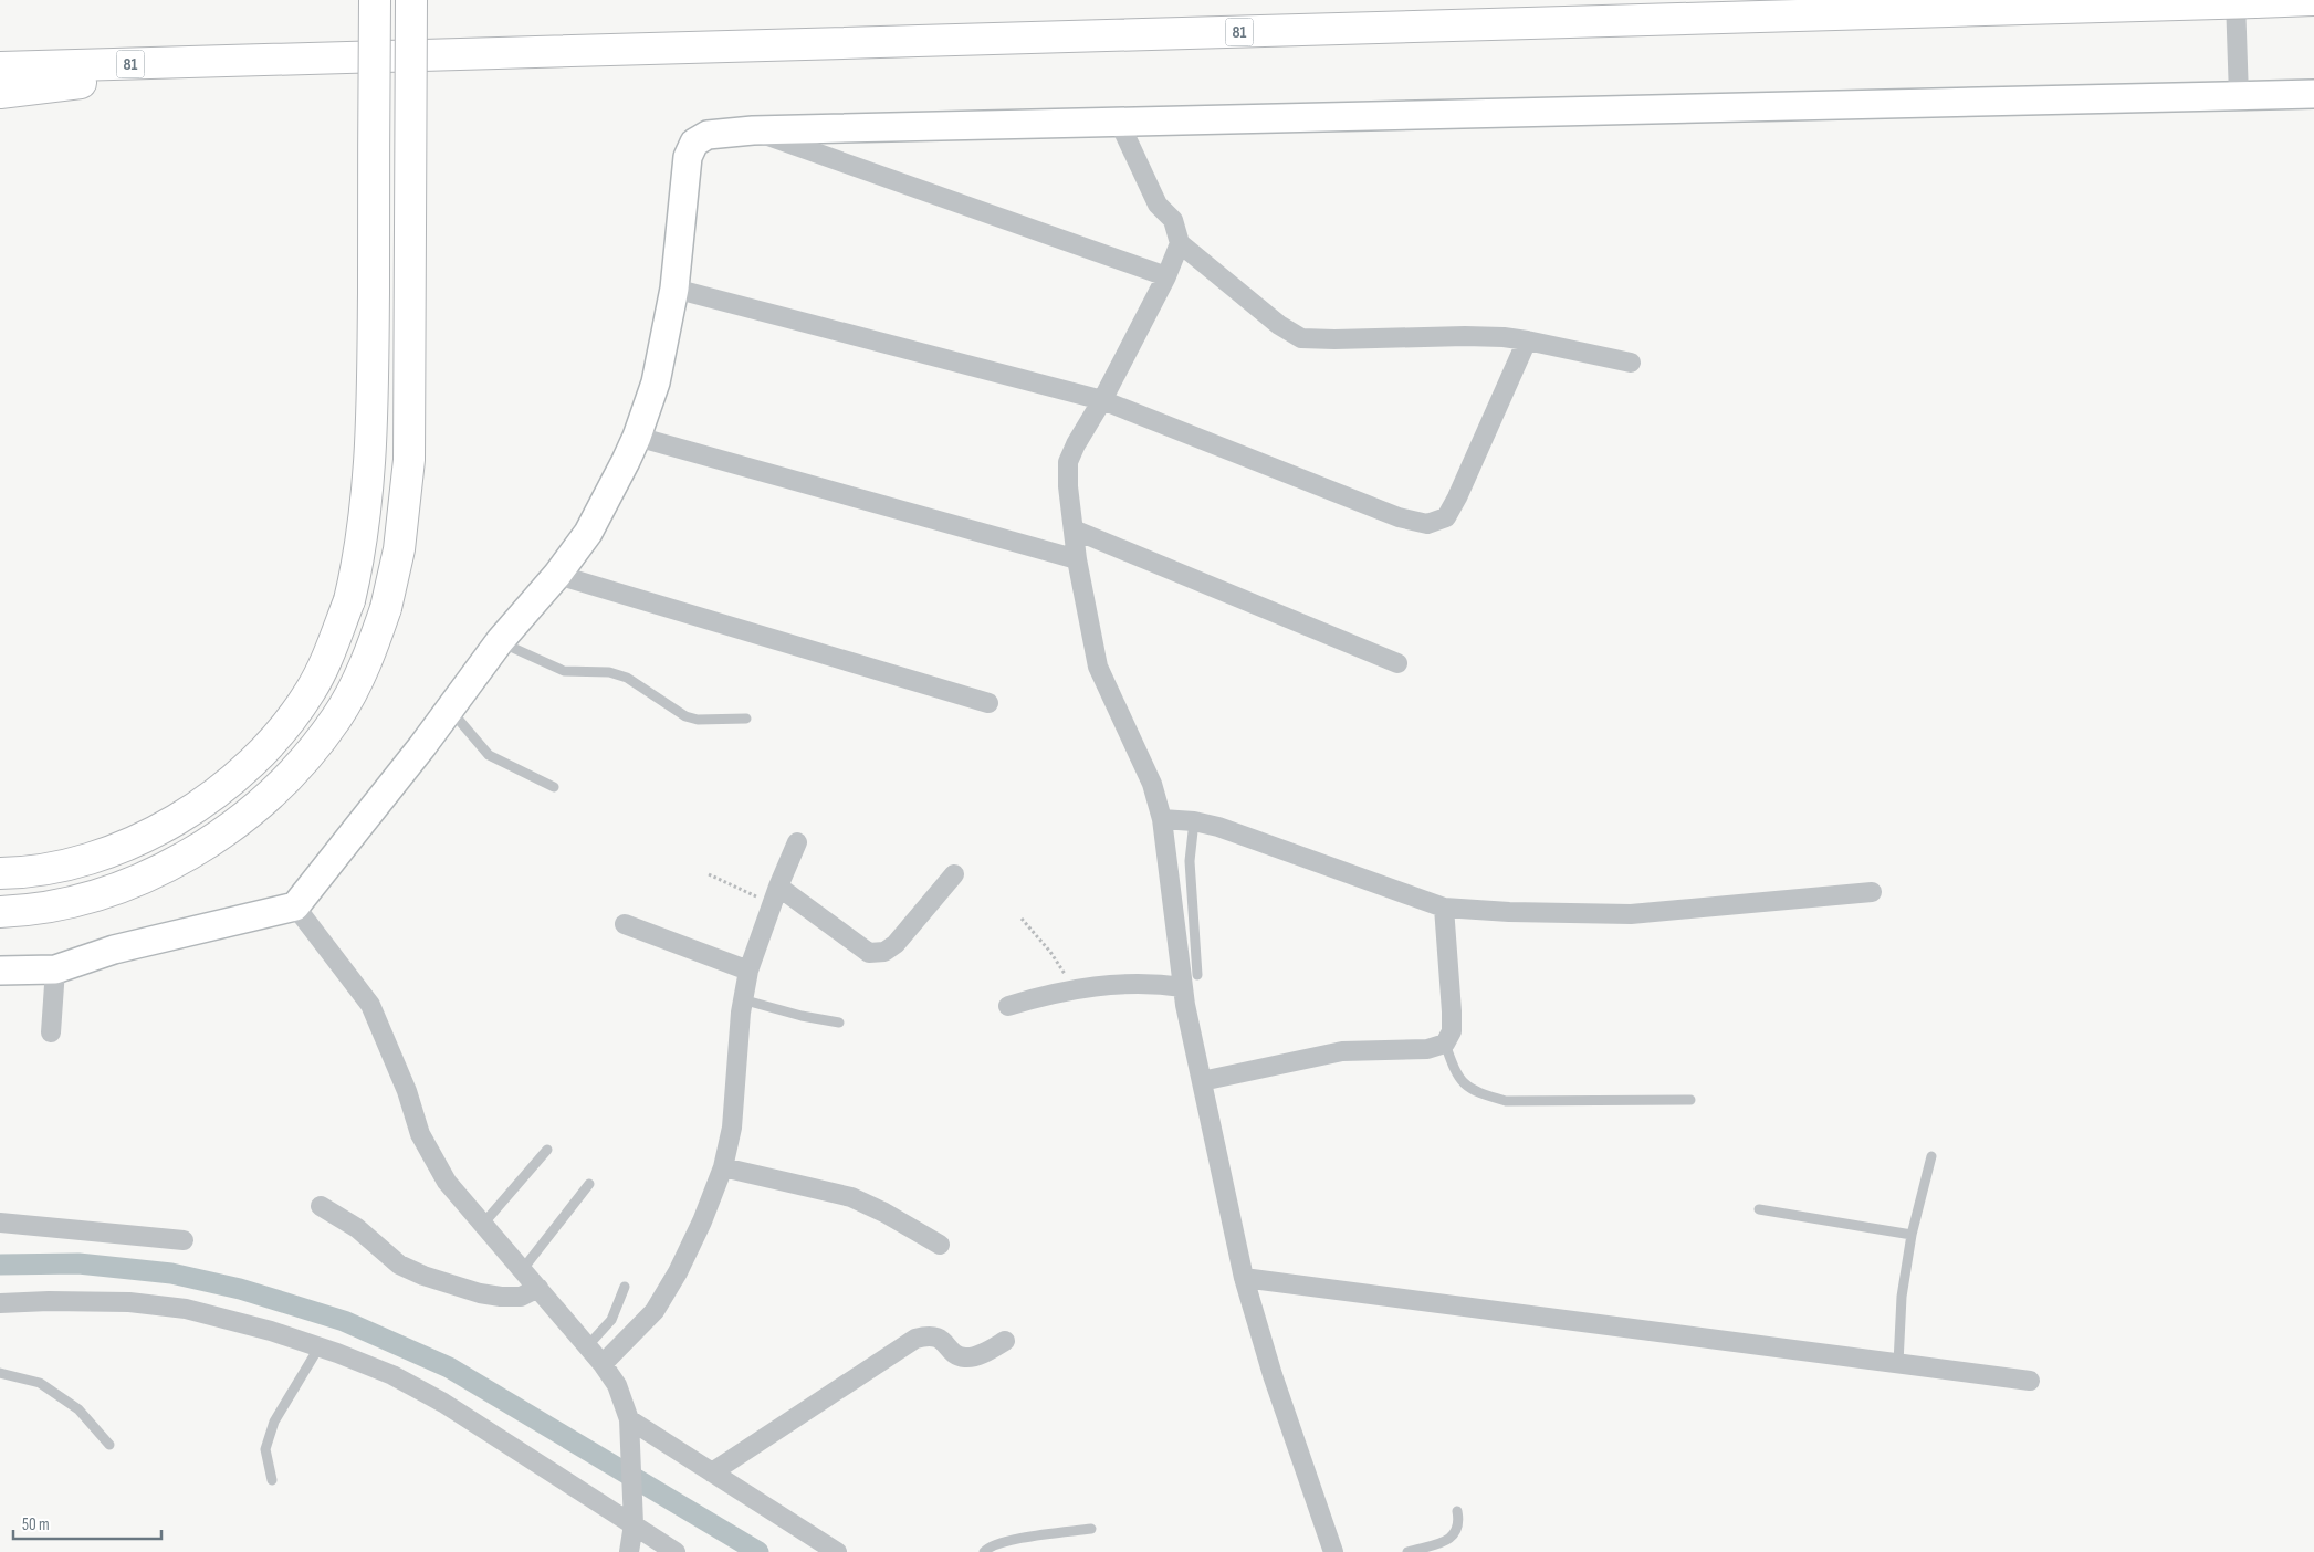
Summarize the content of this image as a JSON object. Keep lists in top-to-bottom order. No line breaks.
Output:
{"streets":{"highway":["81"]},"scale_bar":"50 m"}
